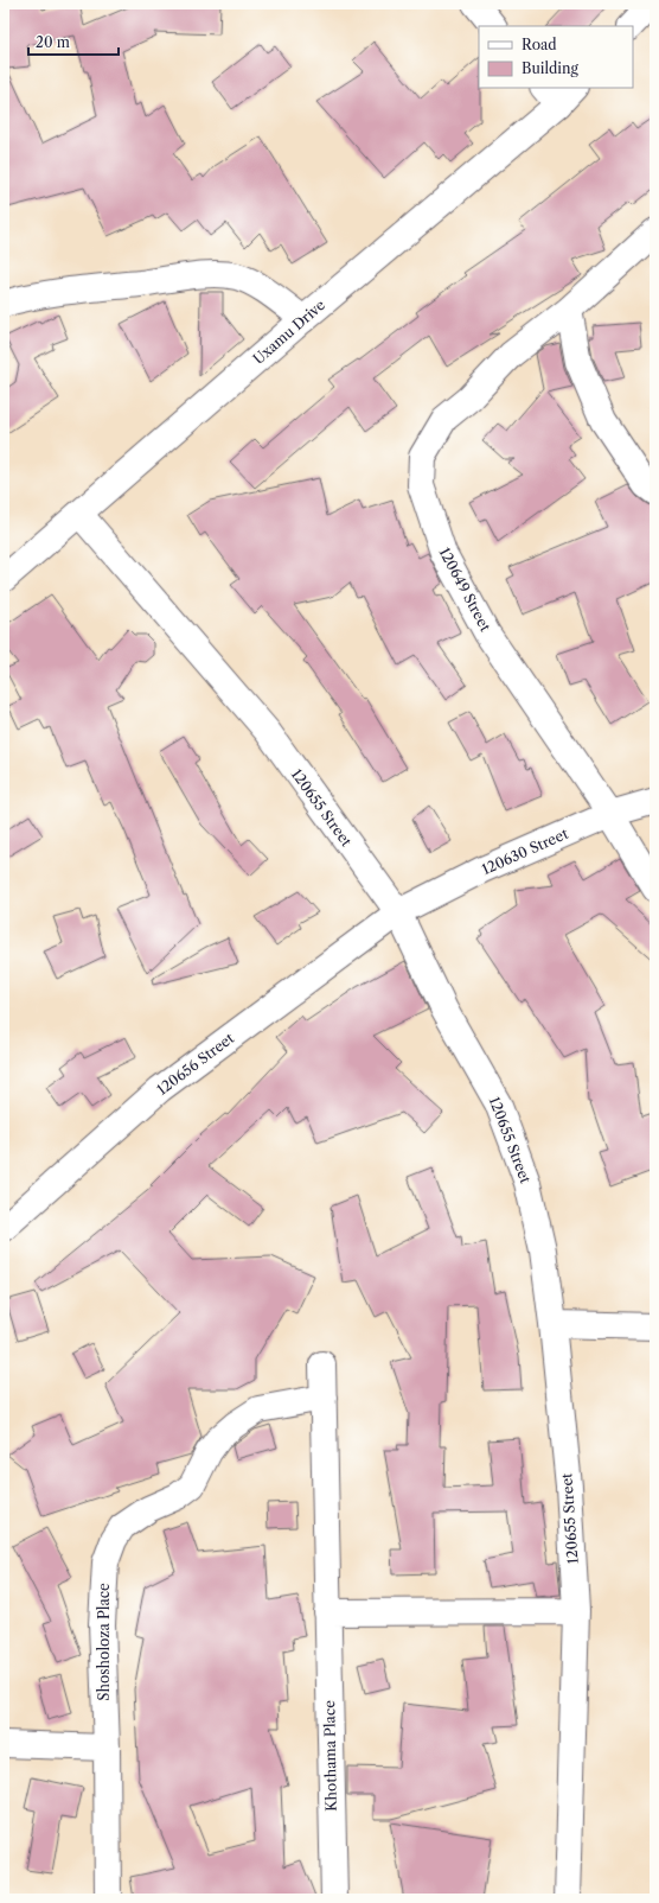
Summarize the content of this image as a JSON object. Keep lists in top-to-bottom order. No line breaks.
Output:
{"streets":{"street":["Uxamu Drive","120649 Street","120655 Street","120630 Street","120656 Street","Shosholoza Place","Khothama Place"]},"crossings":[["Uxamu Drive","120655 Street"],["120649 Street","120630 Street"],["120655 Street","120630 Street"],["120655 Street","120656 Street"],["120630 Street","120656 Street"],["Shosholoza Place","Khothama Place"]],"legend":["Road","Building"],"scale_bar":"20 m"}
